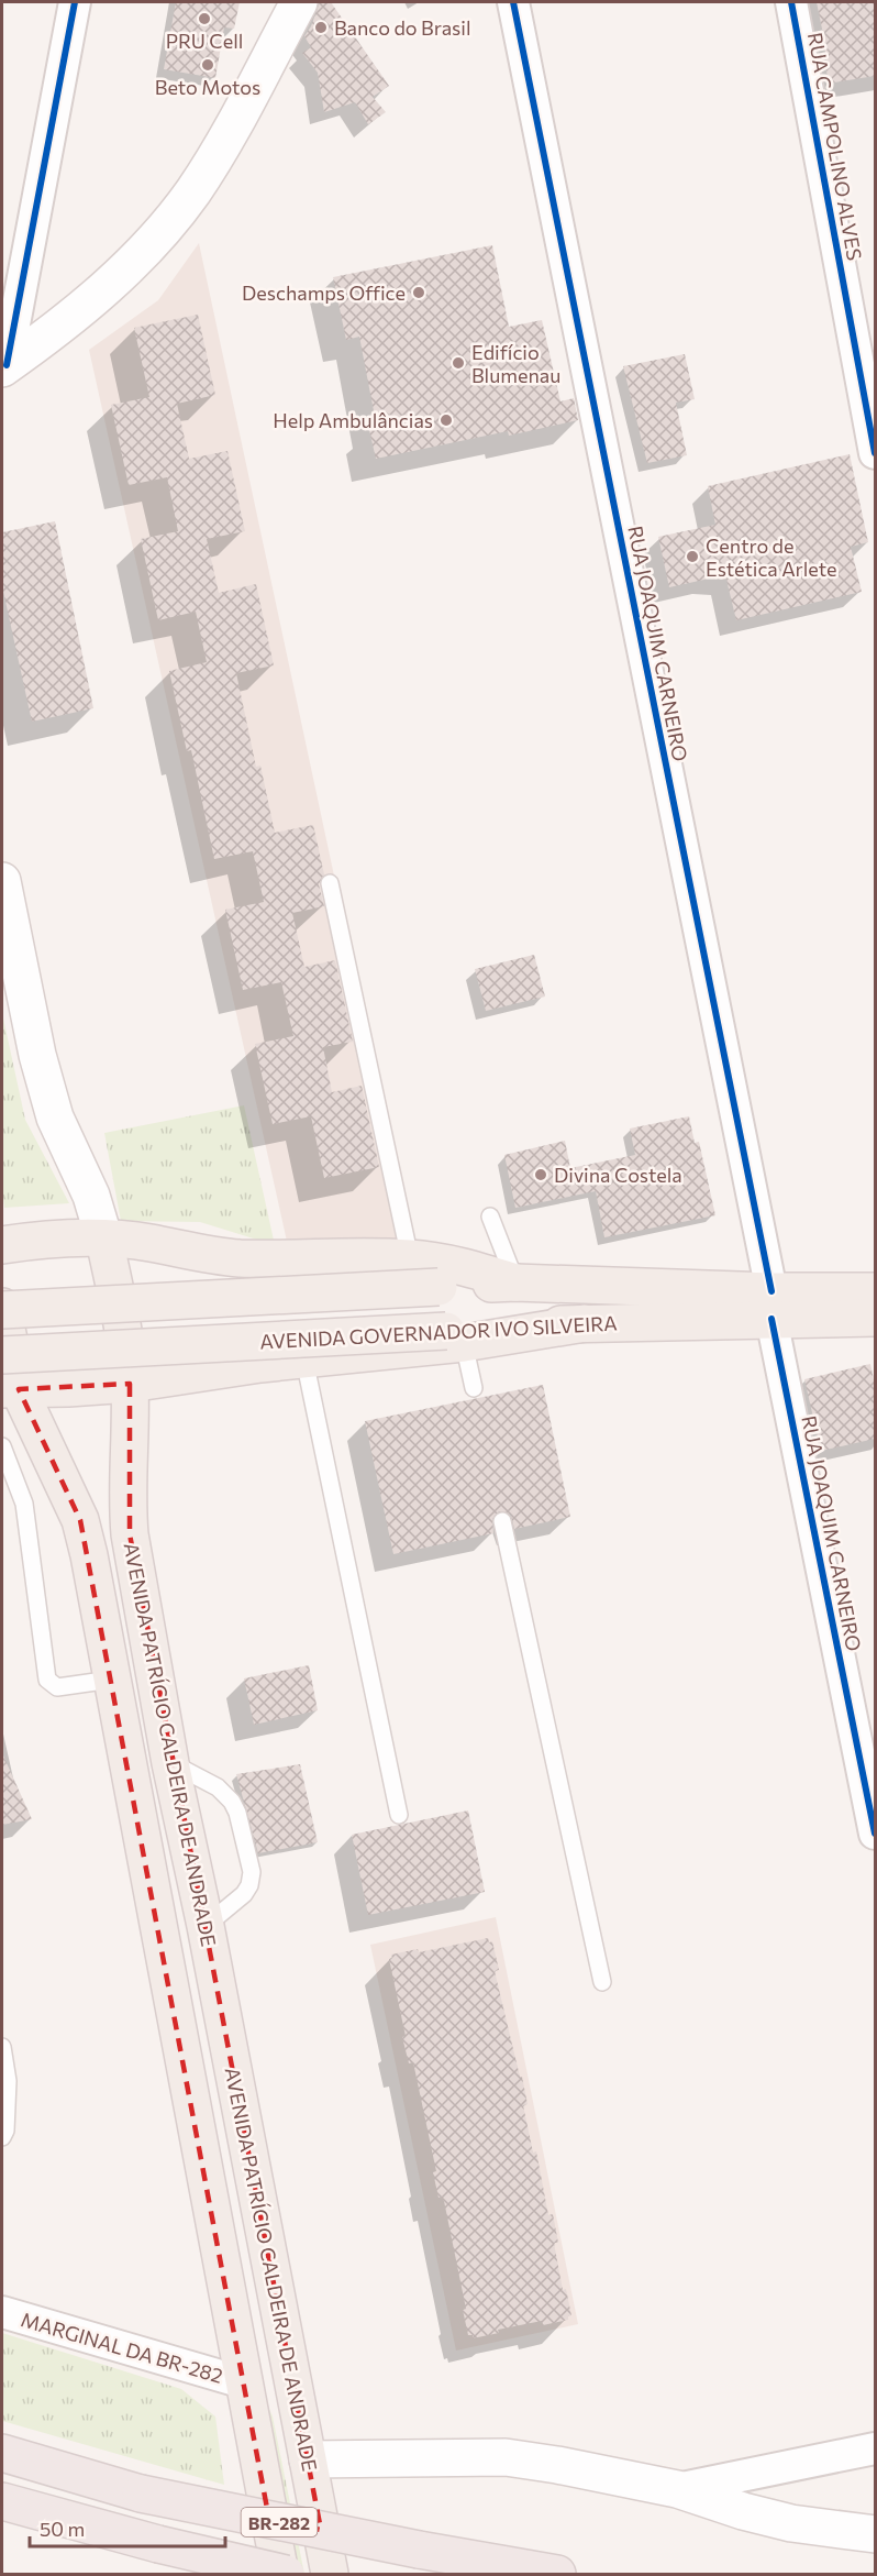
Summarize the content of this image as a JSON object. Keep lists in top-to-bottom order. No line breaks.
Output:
{"streets":{"highway":["BR-282"],"main road":["AVENIDA GOVERNADOR IVO SILVEIRA","AVENIDA PATRÍCIO CALDEIRA DE ANDRADE"],"street":["RUA CAMPOLINO ALVES","RUA JOAQUIM CARNEIRO","MARGINAL DA BR-282"]},"crossings":[["RUA JOAQUIM CARNEIRO","AVENIDA GOVERNADOR IVO SILVEIRA"]],"places":["PRU Cell","Banco do Brasil","Beto Motos","Deschamps Office","Edifício Blumenau","Help Ambulâncias","Centro de Estética Arlete","Divina Costela"],"scale_bar":"50 m"}
